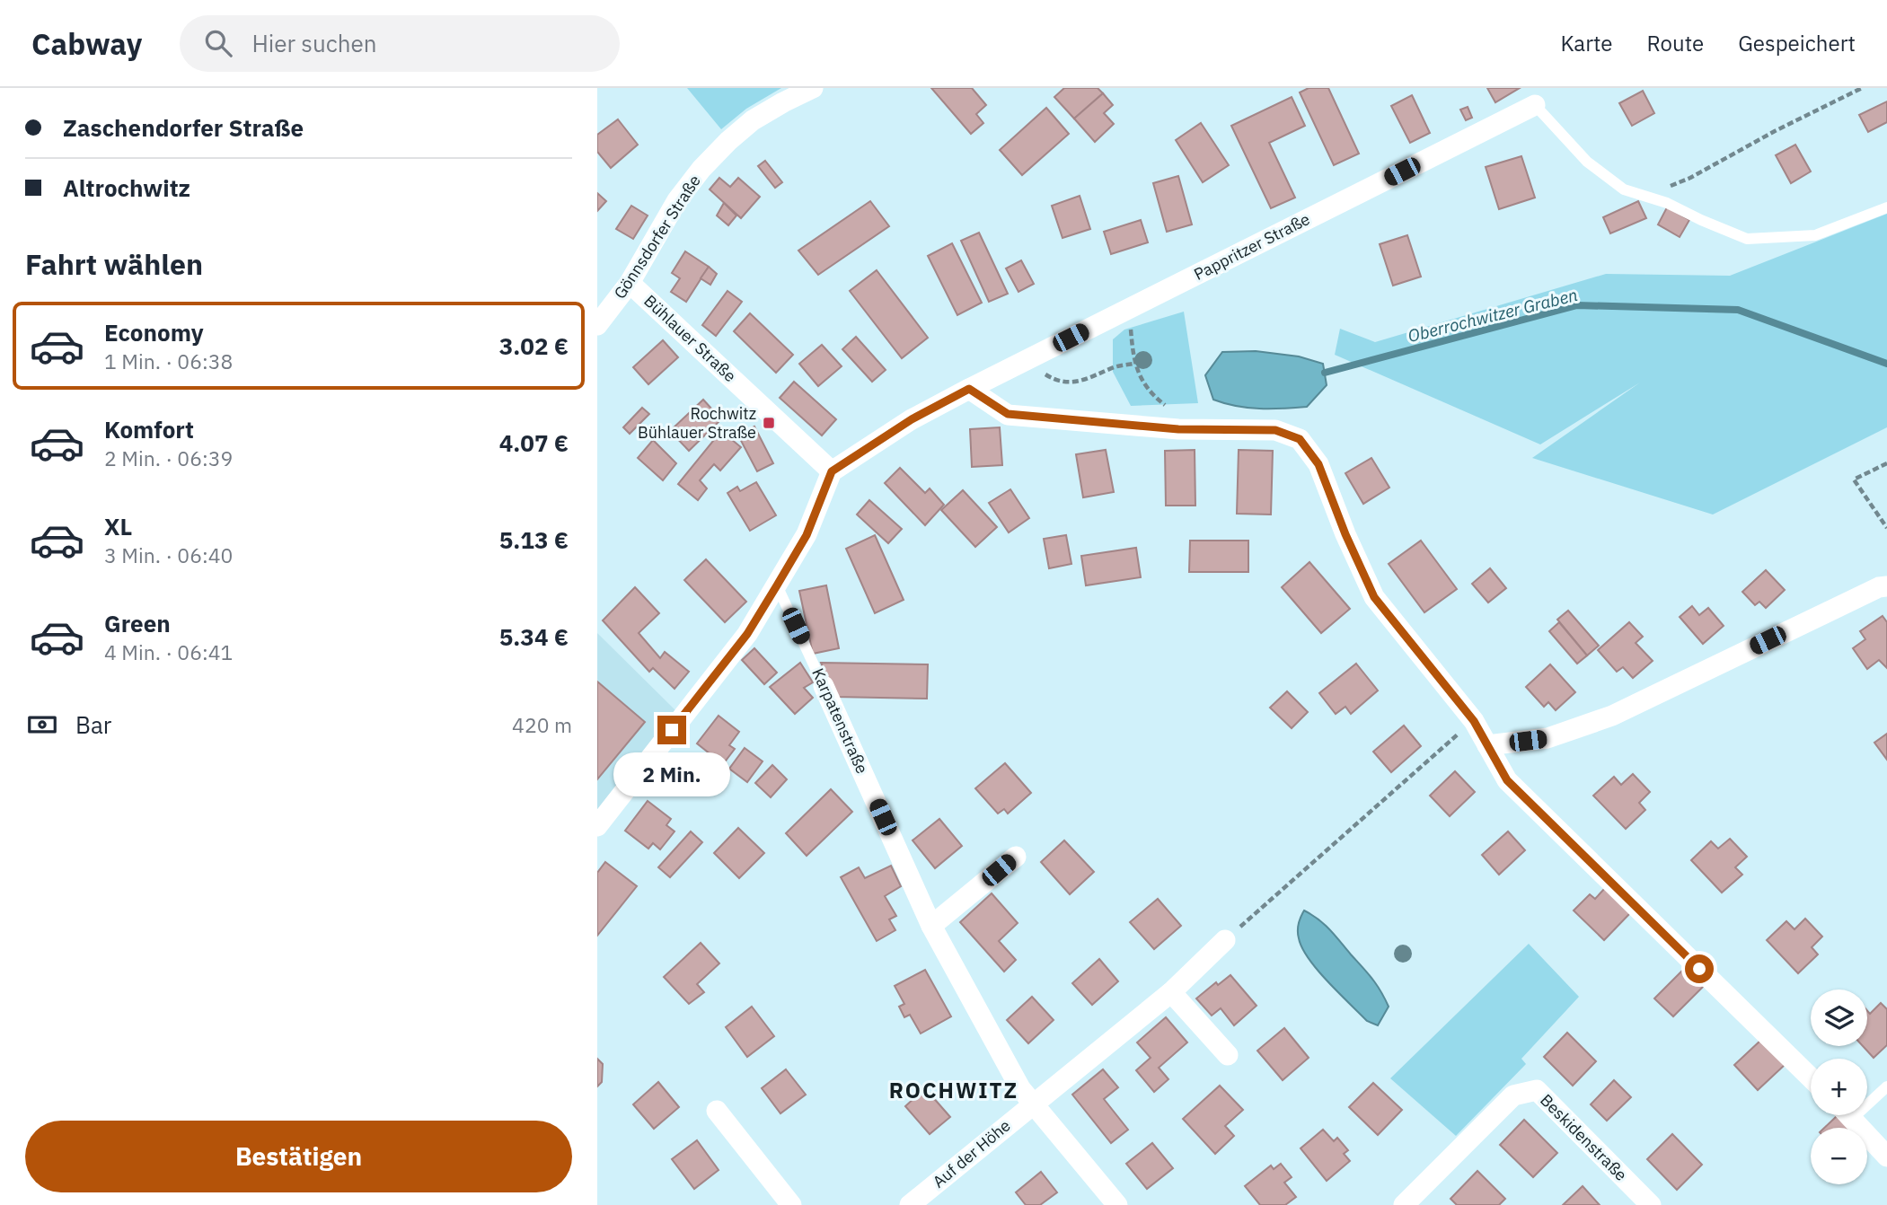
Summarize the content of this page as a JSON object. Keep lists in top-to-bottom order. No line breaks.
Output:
{"streets":{"street":["Gönnsdorfer Straße","Pappritzer Straße","Bühlauer Straße","Karpatenstraße","Beskidenstraße","Auf der Höhe"]},"crossings":[["Gönnsdorfer Straße","Bühlauer Straße"],["Pappritzer Straße","Bühlauer Straße"],["Karpatenstraße","Auf der Höhe"]],"districts":["ROCHWITZ"],"water":["Oberrochwitzer Graben"],"places":{"transit":["Rochwitz Bühlauer Straße"]},"page":{"header":"Cabway","search":"Hier suchen","nav":["Karte","Route","Gespeichert"],"banner":["Zaschendorfer Straße","Altrochwitz"],"heading":"Fahrt wählen","list":[{"name":"Economy","note":"1 Min. · 06:38","value":"3.02 €"},{"name":"Komfort","note":"2 Min. · 06:39","value":"4.07 €"},{"name":"XL","note":"3 Min. · 06:40","value":"5.13 €"},{"name":"Green","note":"4 Min. · 06:41","value":"5.34 €"}],"pay":["Bar","420 m"],"bubble":"2 Min.","map_buttons":["+","−"],"buttons":"Bestätigen"}}
